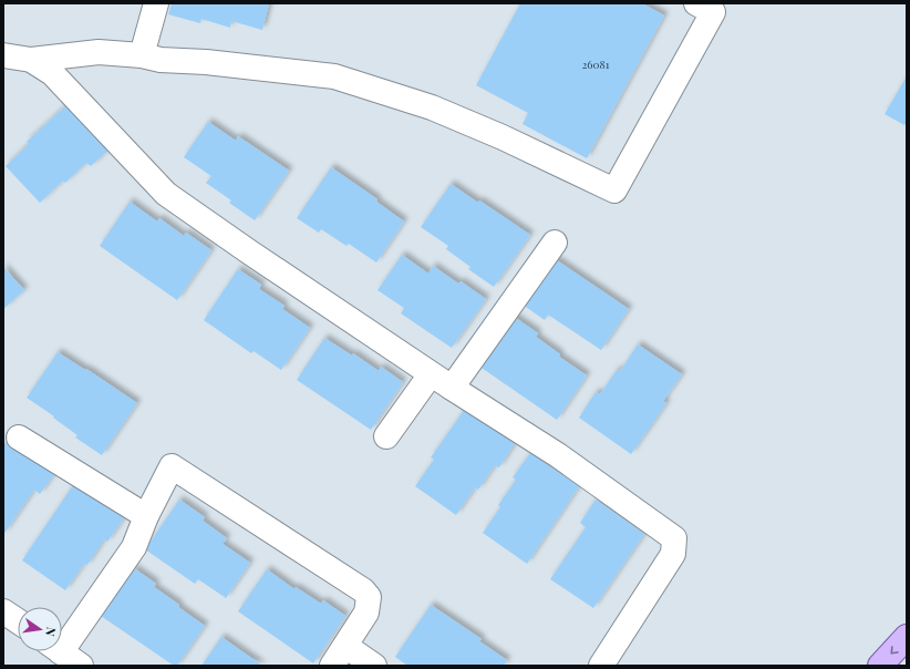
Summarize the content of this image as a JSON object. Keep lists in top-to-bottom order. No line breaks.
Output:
{"house_numbers":["26081"],"north":"right"}
